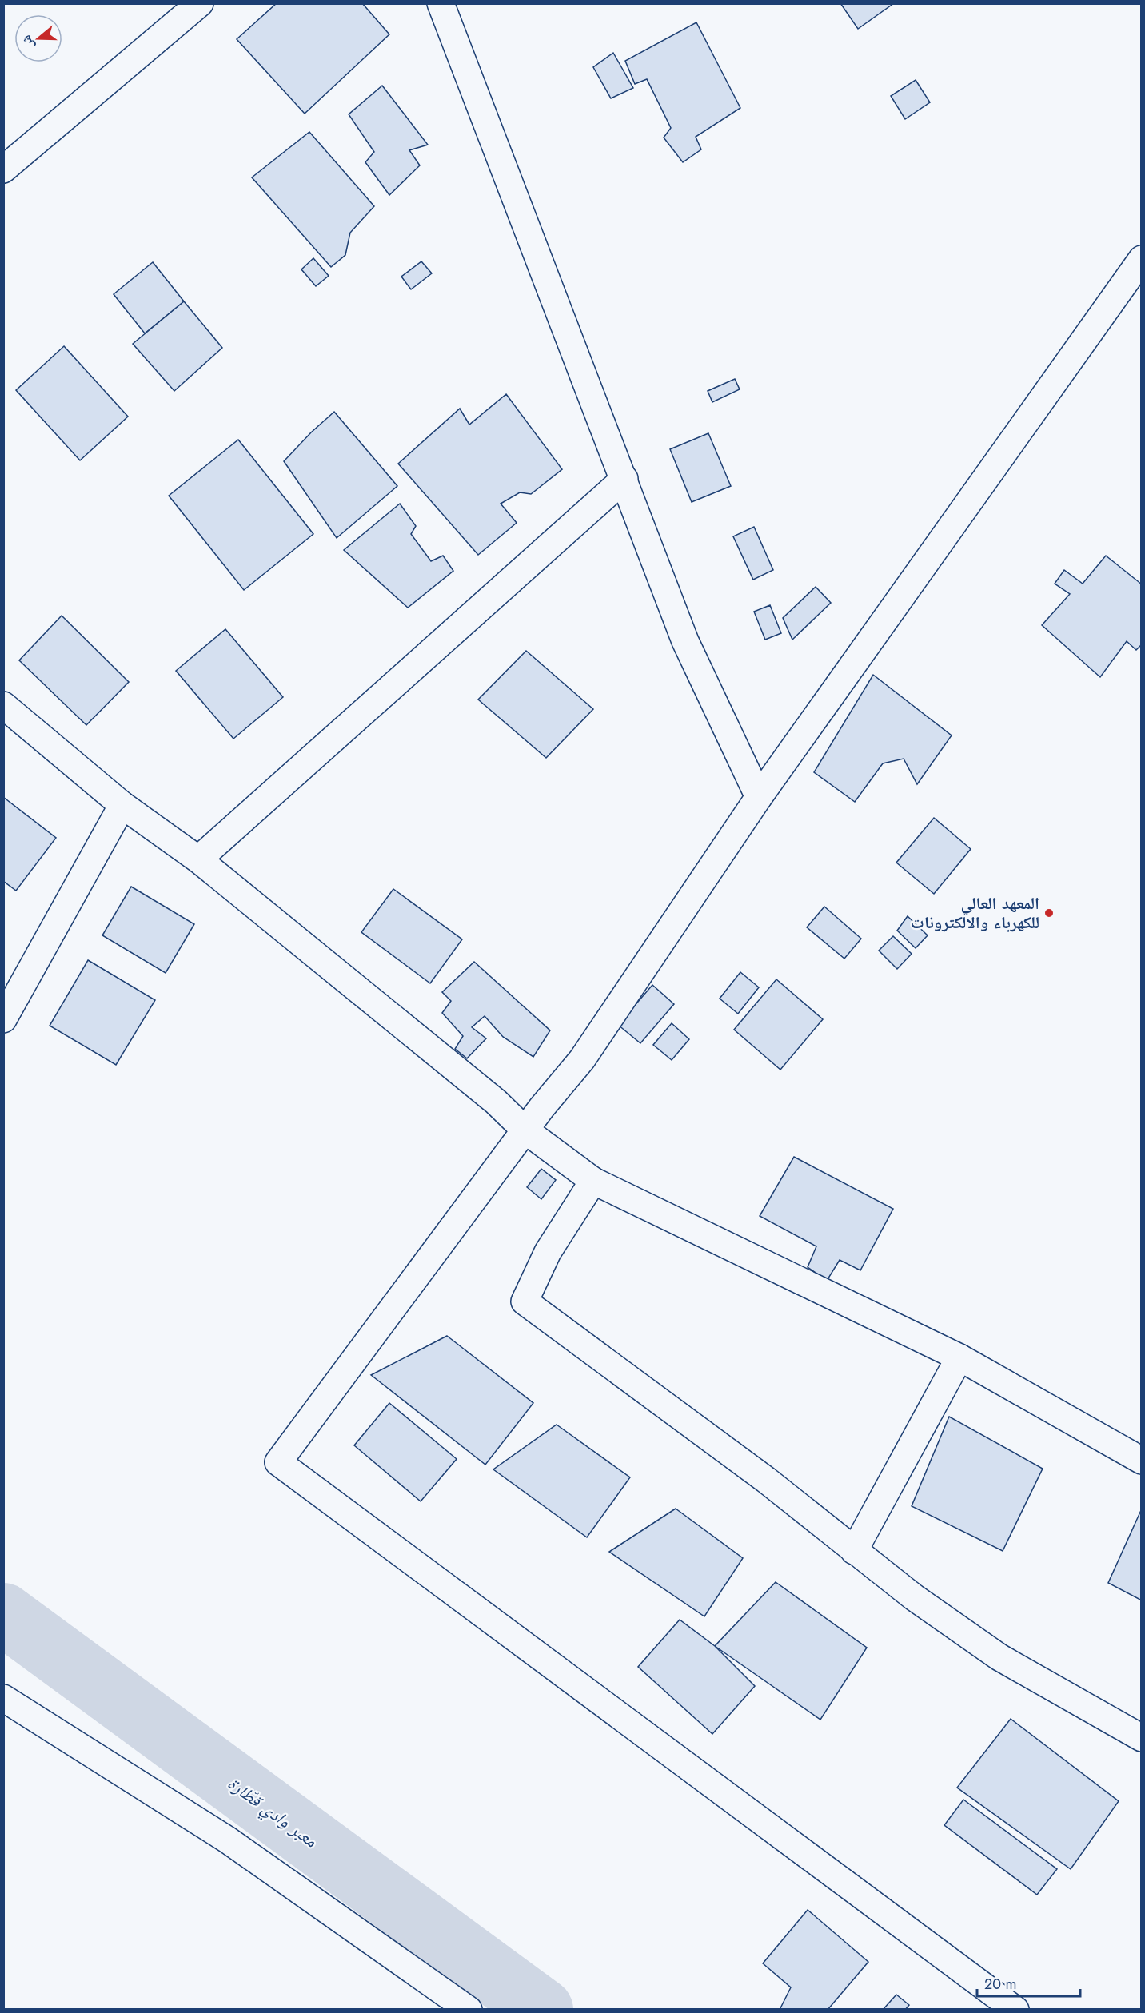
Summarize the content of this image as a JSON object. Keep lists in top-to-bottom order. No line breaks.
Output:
{"water":["معبر وادي قطّارة"],"places":["المعهد العالي للكهرباء والالكترونات"],"scale_bar":"20 m","north":"left"}
